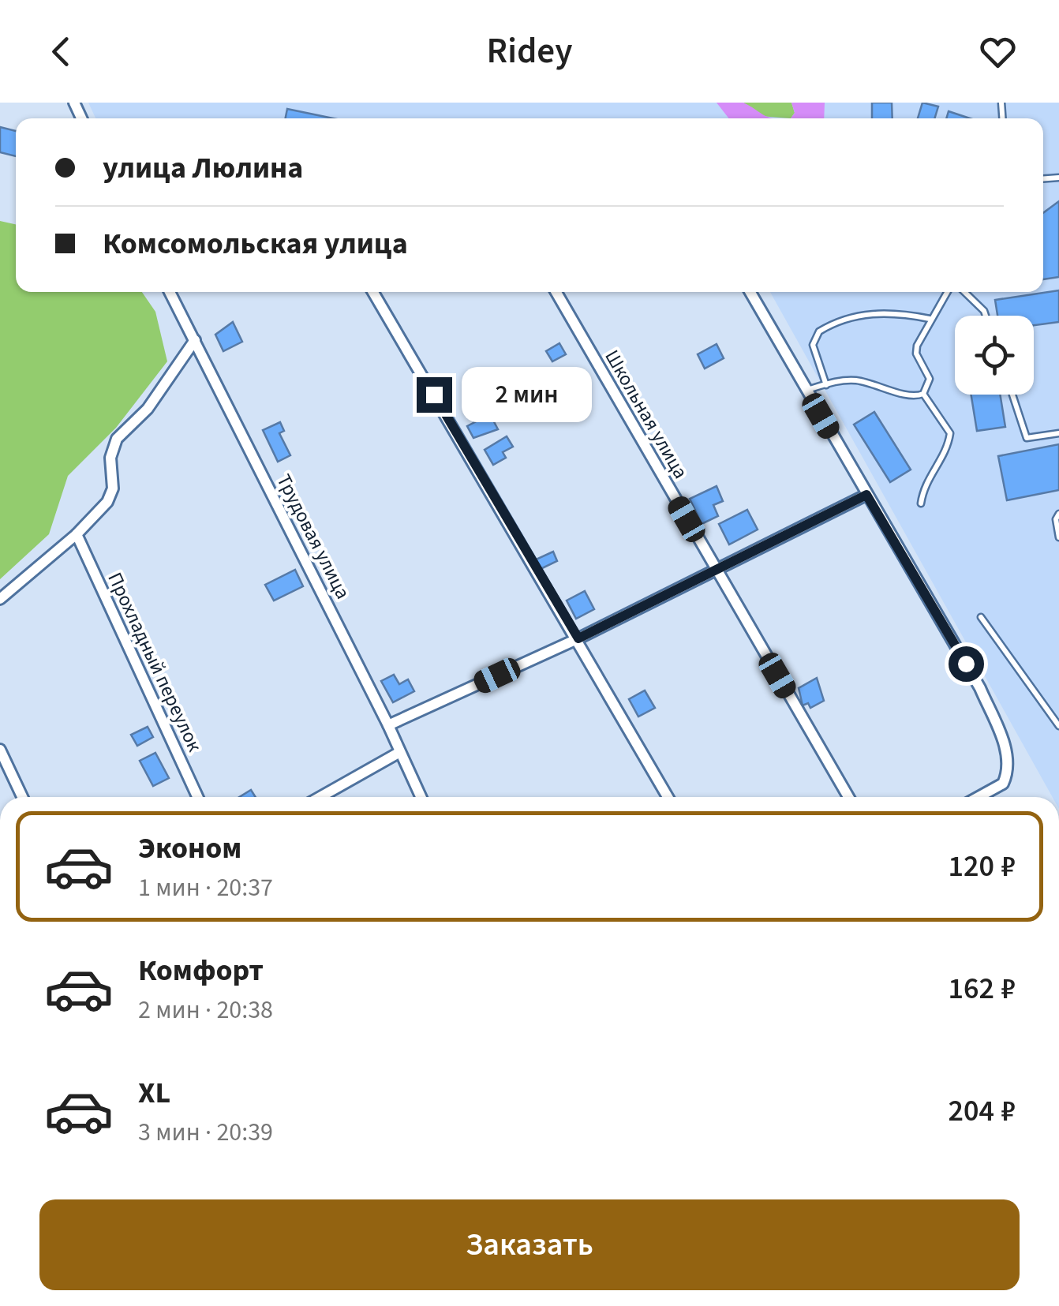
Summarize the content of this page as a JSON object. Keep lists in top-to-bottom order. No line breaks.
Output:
{"streets":{"street":["Школьная улица","Трудовая улица","Прохладный переулок"]},"page":{"header":"Ridey","banner":["улица Люлина","Комсомольская улица"],"bubble":"2 мин","list":[{"name":"Эконом","note":"1 мин · 20:37","value":"120 ₽"},{"name":"Комфорт","note":"2 мин · 20:38","value":"162 ₽"},{"name":"XL","note":"3 мин · 20:39","value":"204 ₽"}],"buttons":"Заказать"}}
